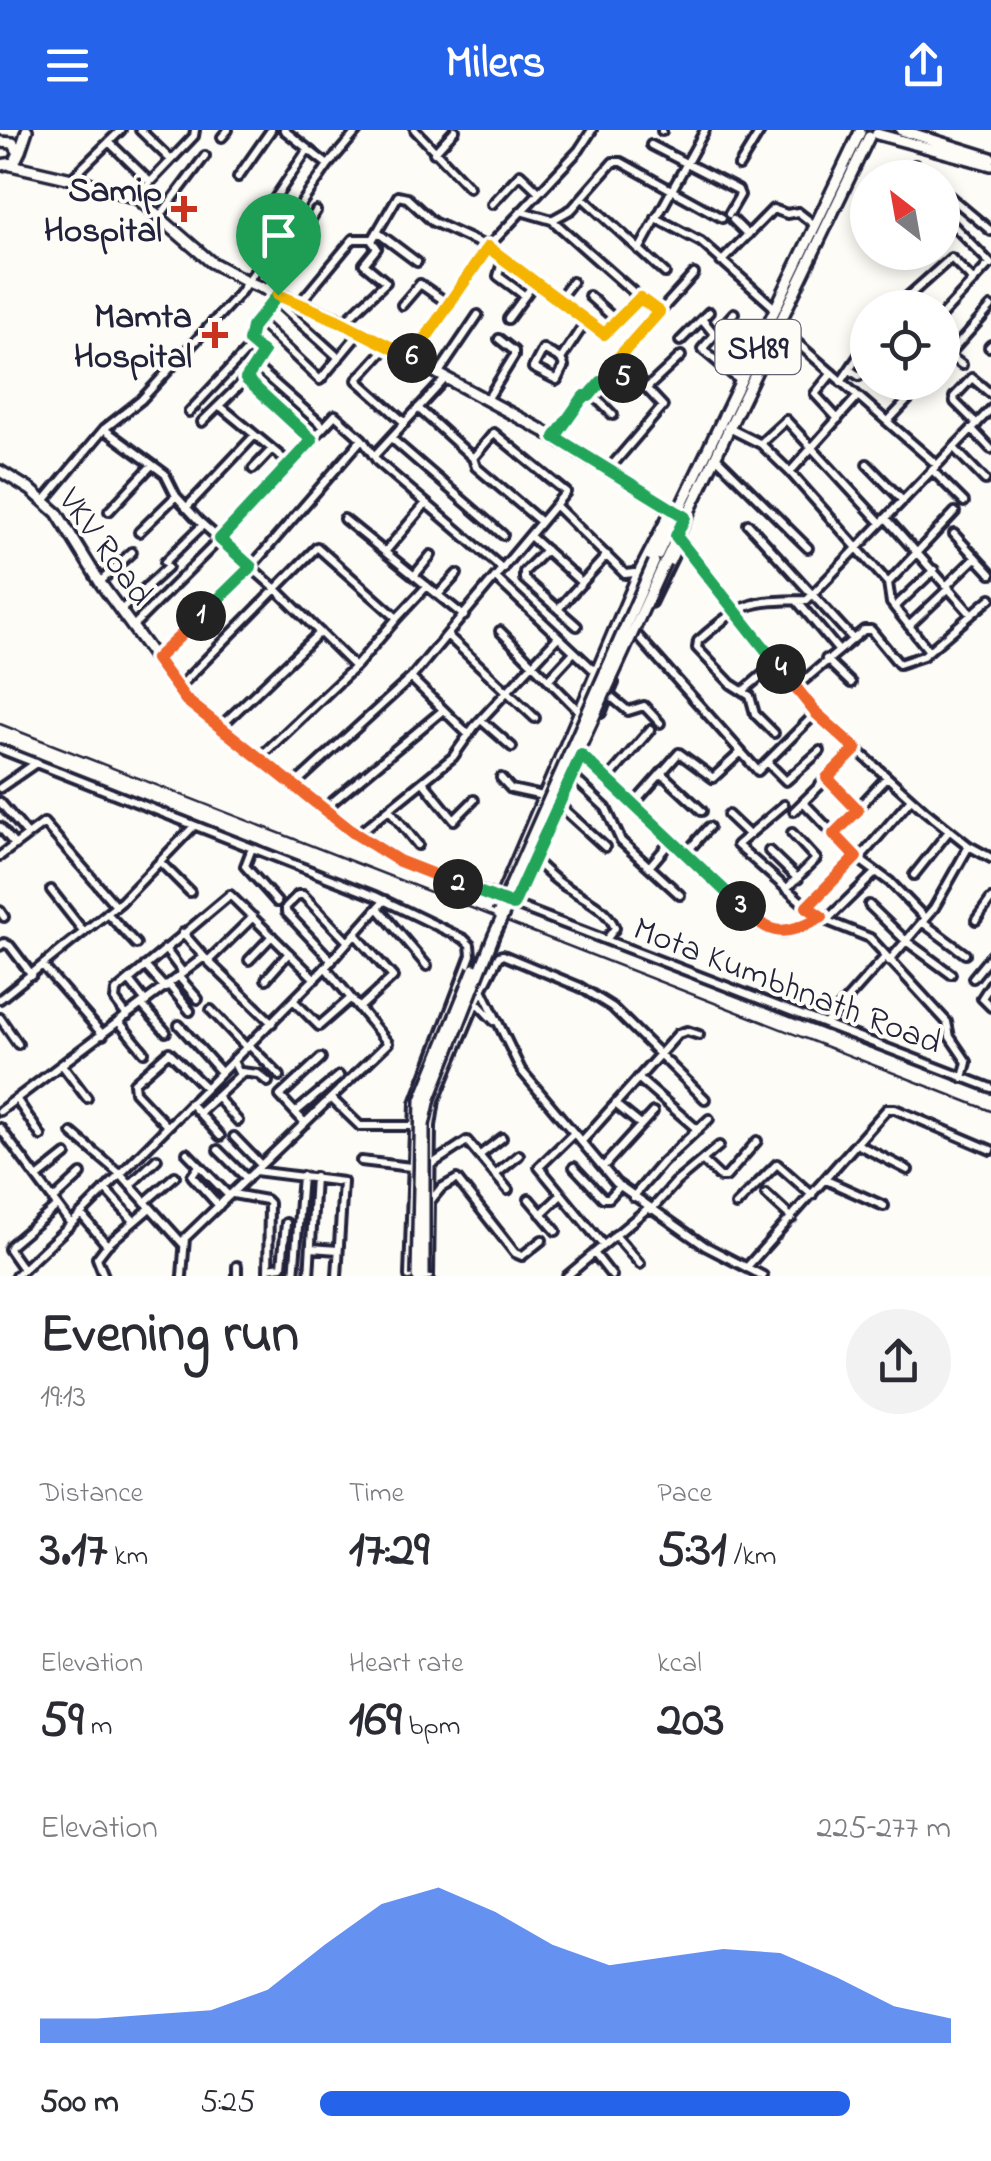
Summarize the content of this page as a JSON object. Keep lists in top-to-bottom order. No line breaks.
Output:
{"streets":{"main road":["SH89","VKV Road"],"street":["Mota Kumbhnath Road"]},"crossings":[["VKV Road","Mota Kumbhnath Road"]],"places":{"health":["Samip Hospital","Mamta Hospital"]},"north":"top left","page":{"header":"Milers","pins":["6","5","1","4","2","3"],"heading":["Evening run","19:13"],"stats":[["Distance","3.17 km"],["Time","17:29"],["Pace","5:31 /km"],["Elevation","59 m"],["Heart rate","169 bpm"],["kcal","203"]],"chart":["Elevation","225–277 m"],"list":[{"name":"500 m","note":"5:25"}]}}
